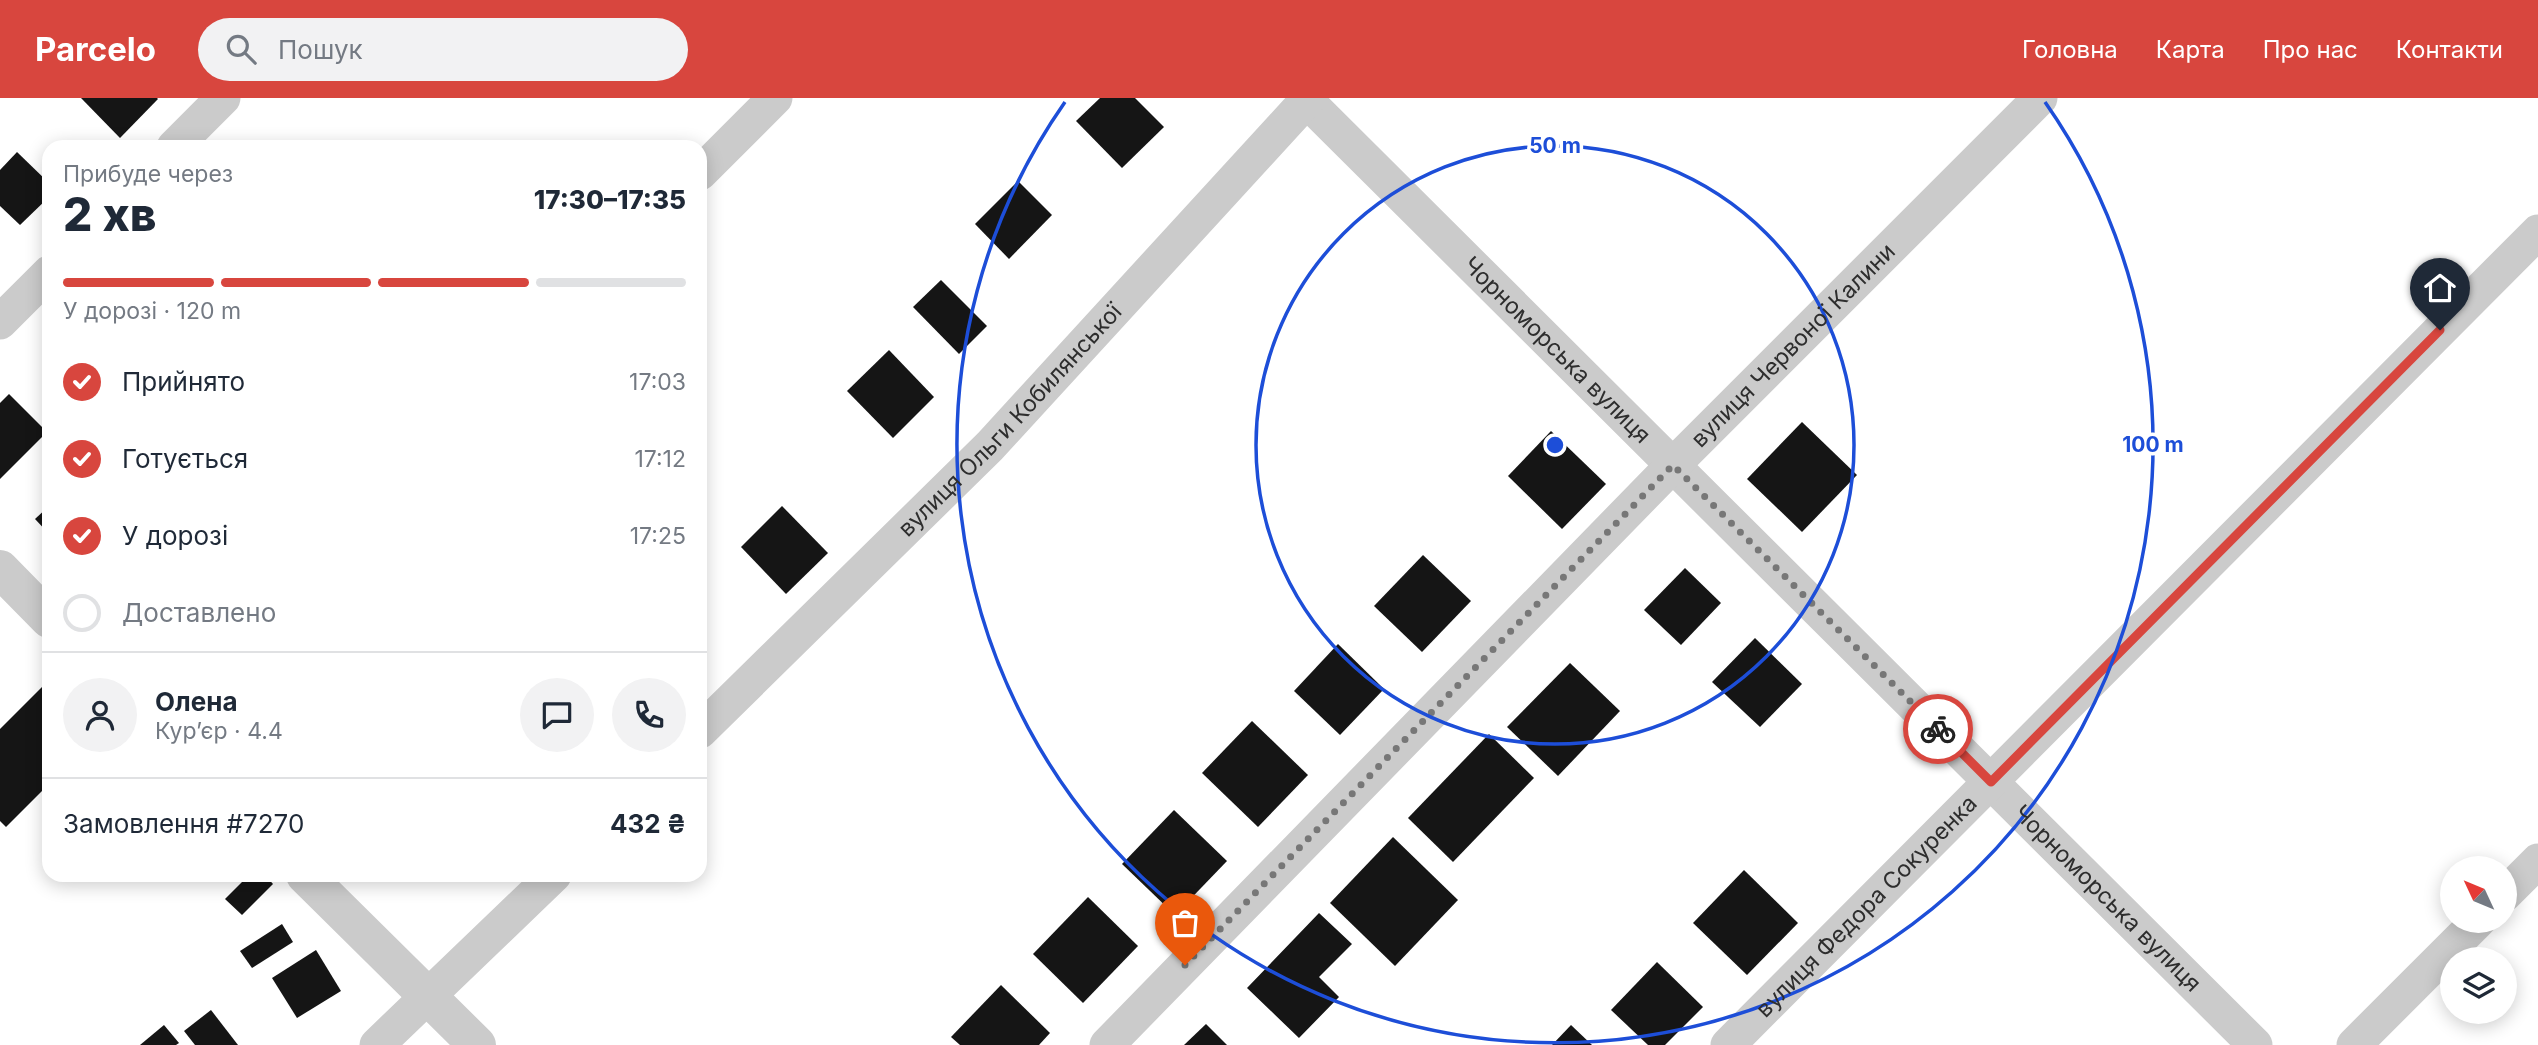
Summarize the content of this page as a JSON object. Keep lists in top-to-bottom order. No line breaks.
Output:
{"streets":{"street":["вулиця Червоної Калини","Чорноморська вулиця","вулиця Ольги Кобилянської","вулиця Федора Сокуренка"]},"crossings":[["вулиця Червоної Калини","Чорноморська вулиця"],["Чорноморська вулиця","вулиця Ольги Кобилянської"],["Чорноморська вулиця","вулиця Федора Сокуренка"]],"north":"top left","page":{"header":"Parcelo","search":"Пошук","nav":["Головна","Карта","Про нас","Контакти"],"heading":["2 хв","Прибуде через","17:30–17:35"],"panel":["Олена","Кур’єр · 4.4","Замовлення #7270","432 ₴"],"bar":"У дорозі · 120 m","list":[["Прийнято","17:03"],["Готується","17:12"],["У дорозі","17:25"],"Доставлено"]},"rings":["50 m","100 m"]}
